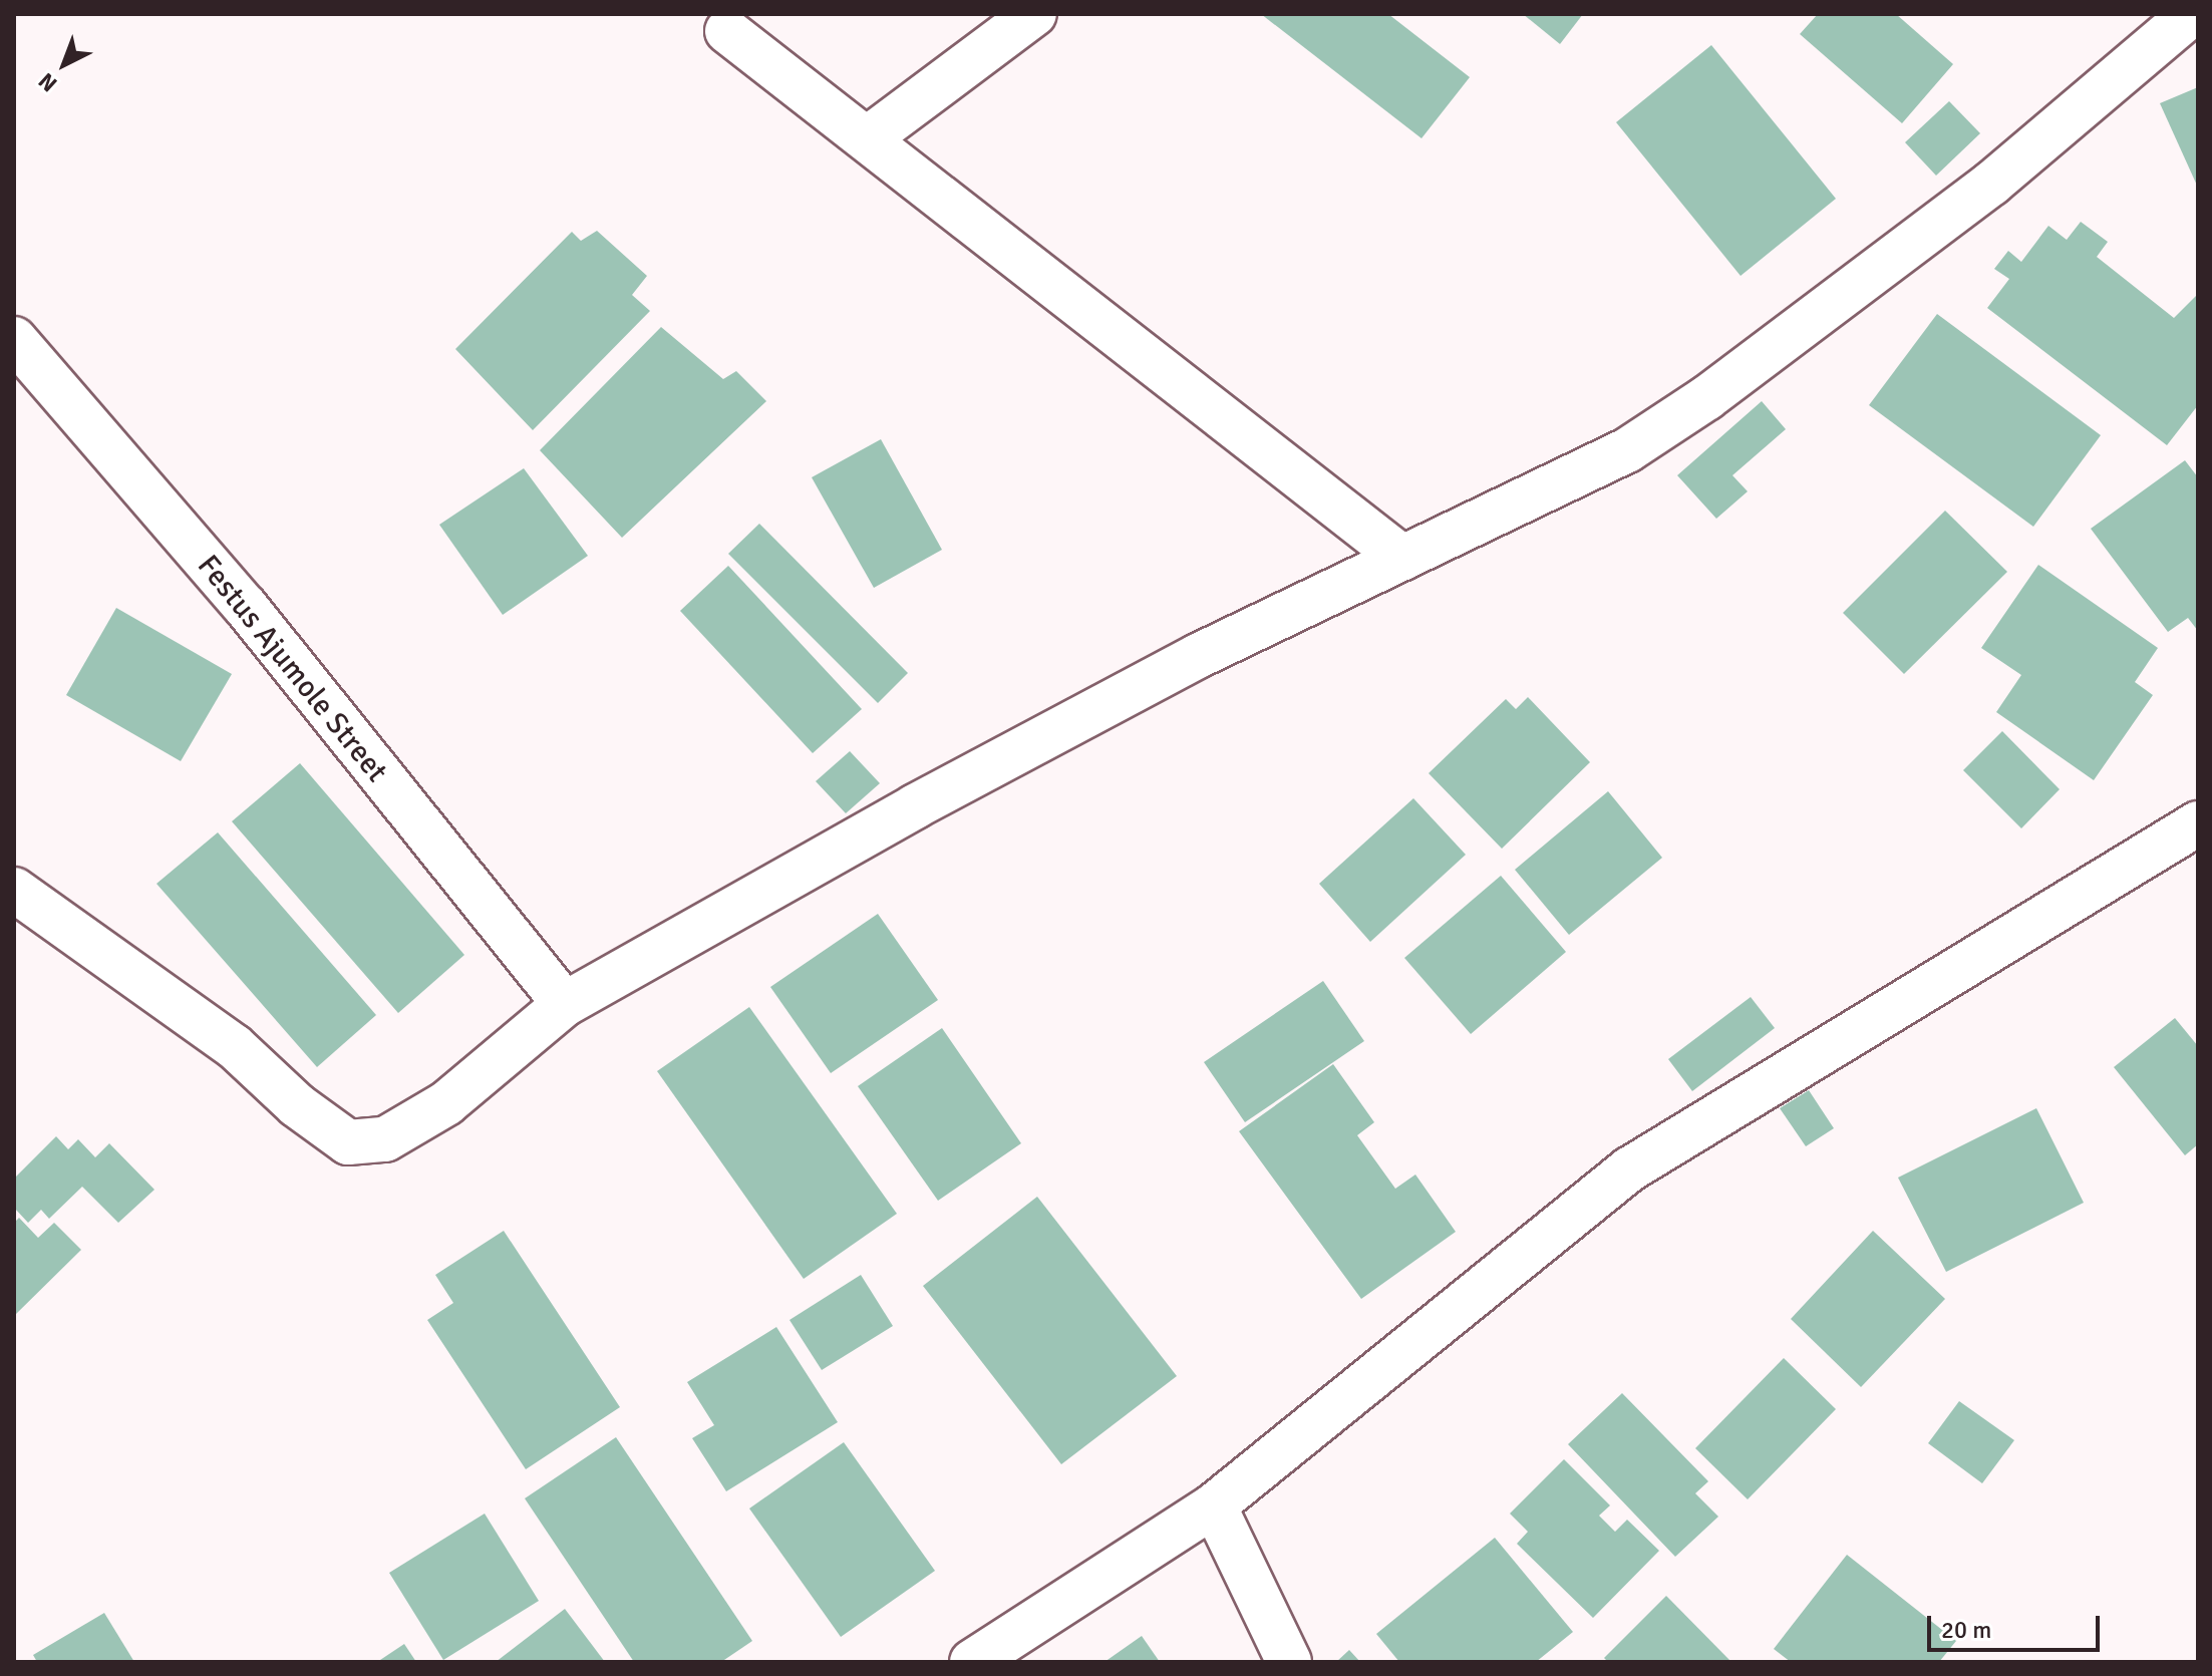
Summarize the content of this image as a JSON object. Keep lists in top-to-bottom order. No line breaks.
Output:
{"streets":{"street":["Festus Ajumole Street"]},"scale_bar":"20 m","north":"bottom left"}
